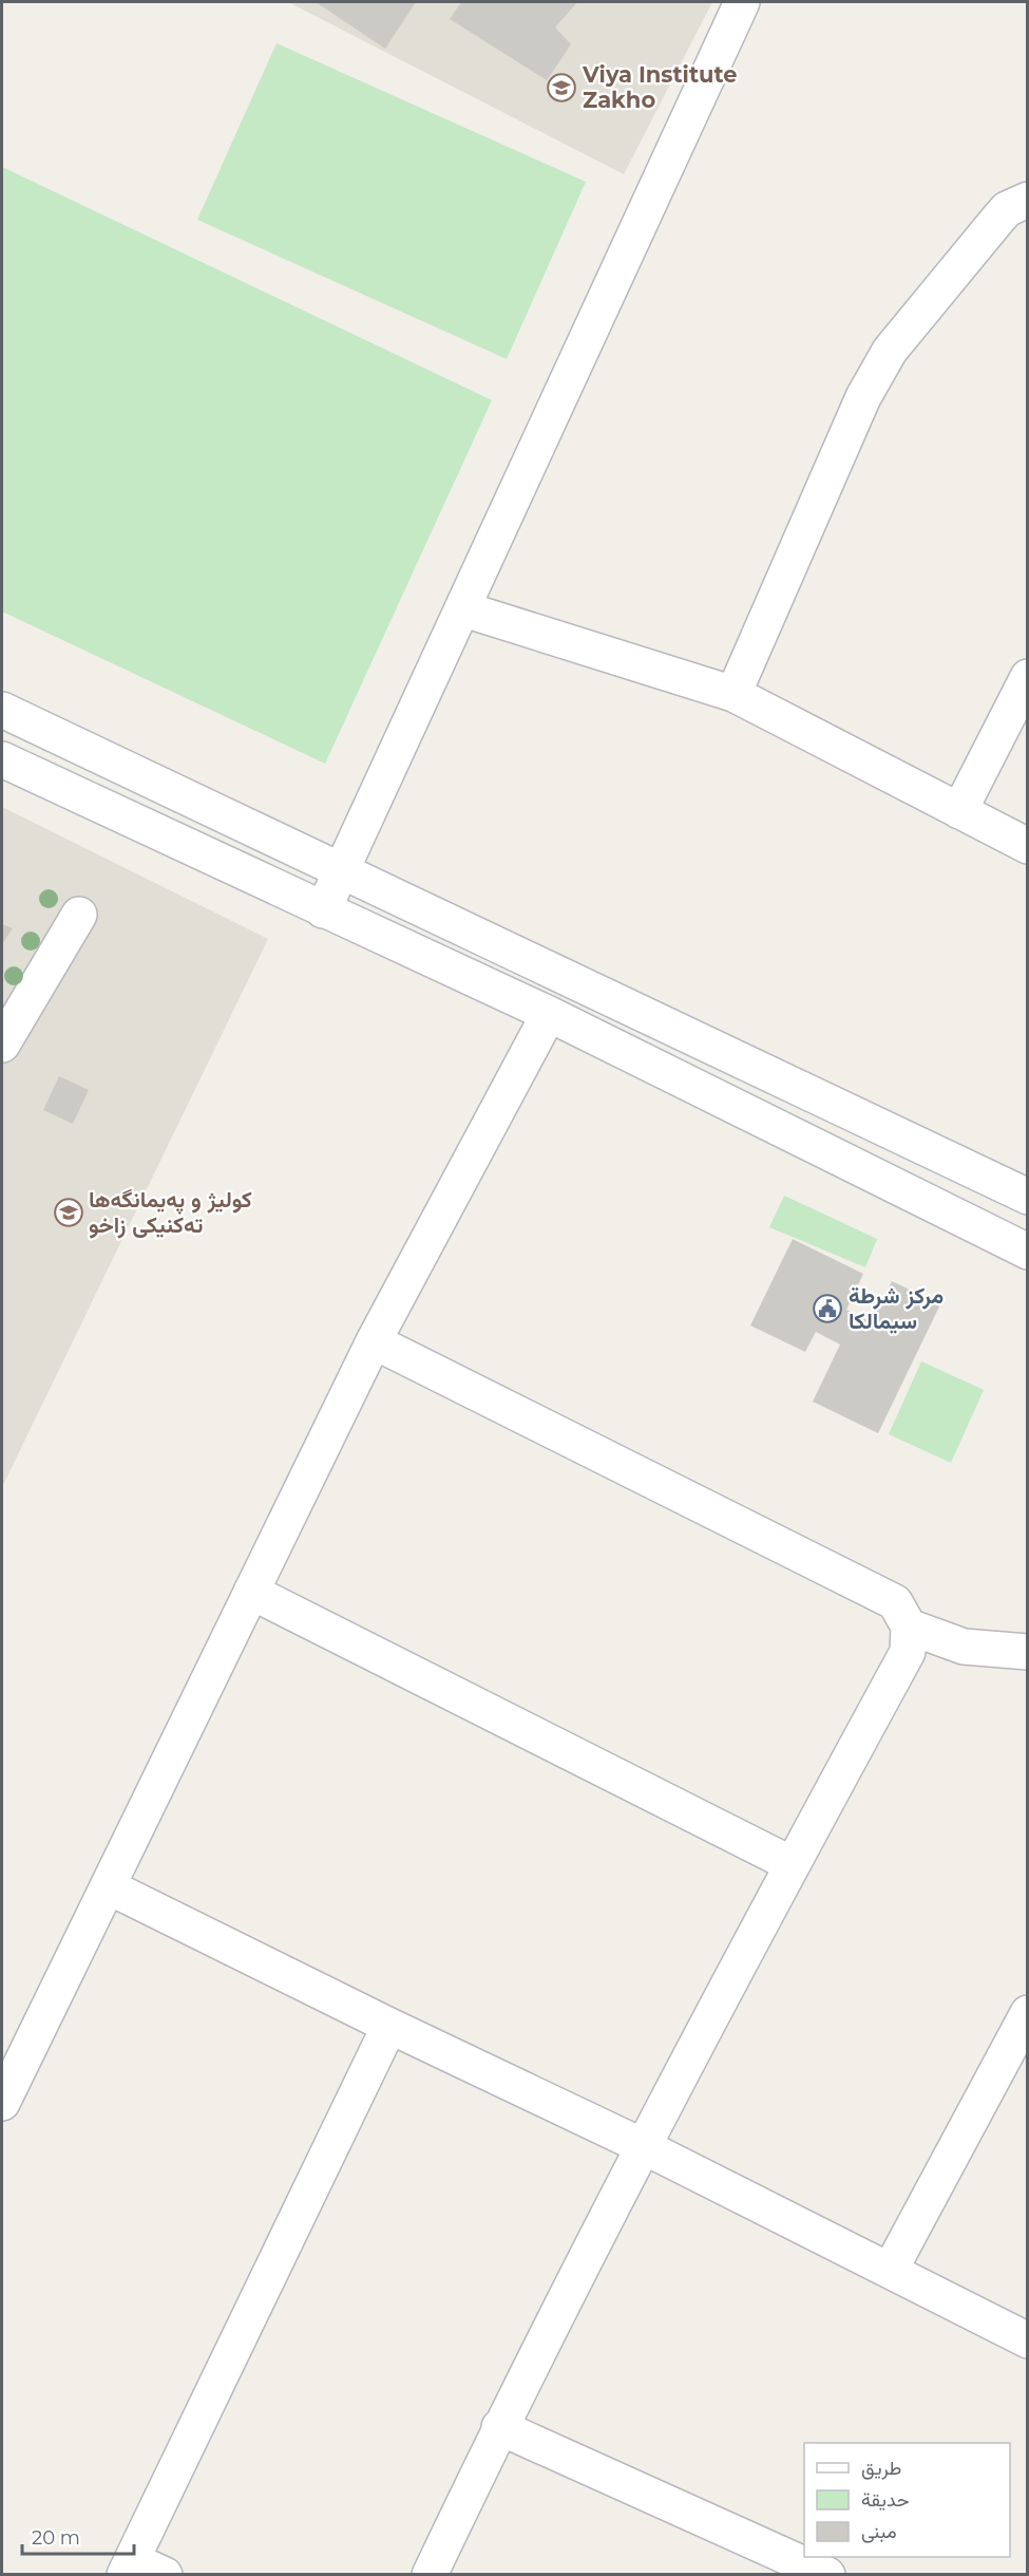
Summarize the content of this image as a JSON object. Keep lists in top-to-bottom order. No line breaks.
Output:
{"places":{"school or university":["Viya Institute Zakho","كوليژ و په‌يمانگه‌ها ته‌كنيكى زاخو"],"public building":["مركز شرطة سيمالكا"]},"legend":["طريق","حديقة","مبنى"],"scale_bar":"20 m"}
